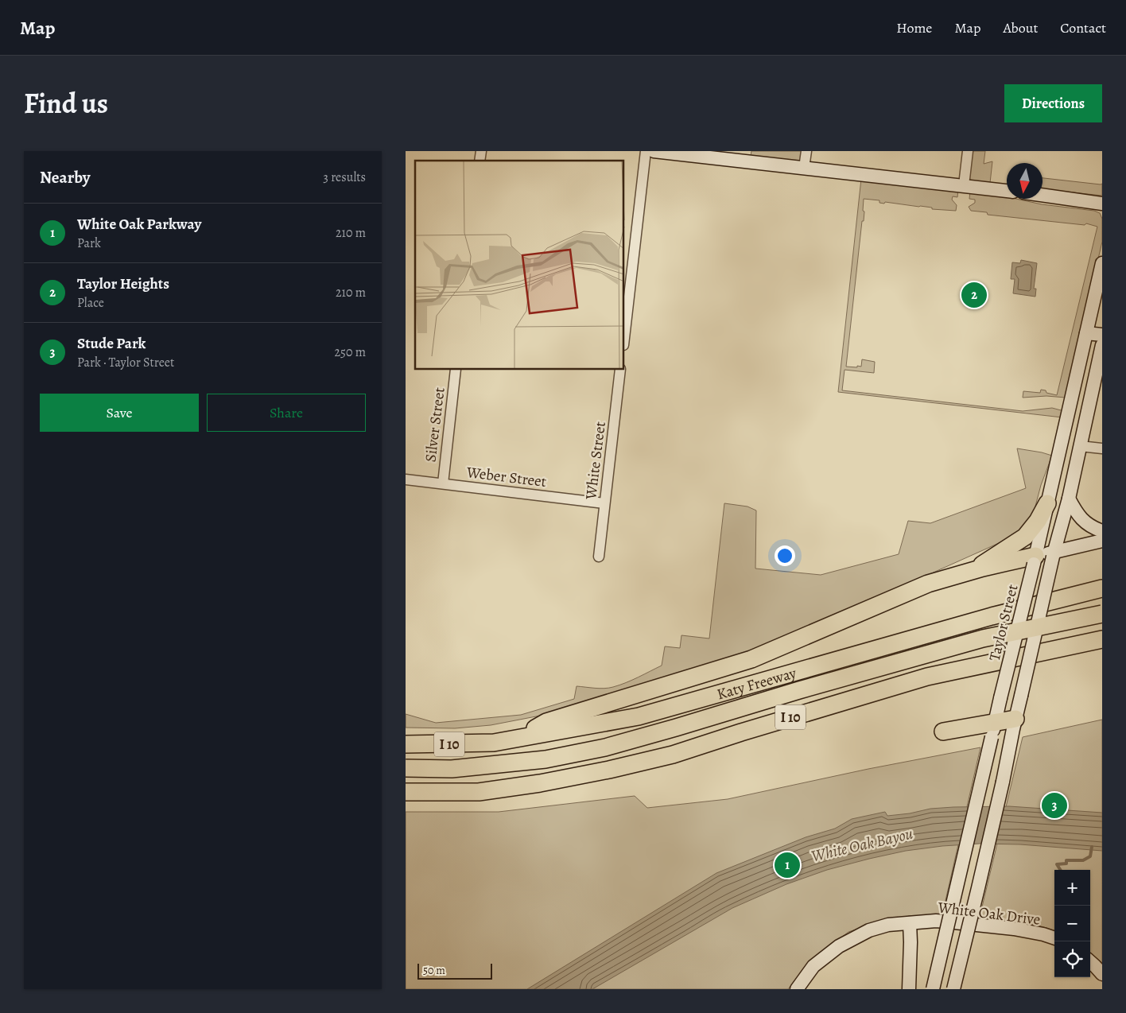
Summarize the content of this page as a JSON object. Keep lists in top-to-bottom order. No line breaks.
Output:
{"streets":{"highway":["Katy Freeway","I 10"],"main road":["Taylor Street","White Oak Drive"],"street":["Silver Street","White Street","Weber Street"]},"crossings":[["Silver Street","Weber Street"],["White Street","Weber Street"]],"water":["White Oak Bayou"],"scale_bar":"50 m","north":"bottom","page":{"header":"Map","nav":["Home","Map","About","Contact"],"title":"Find us","buttons":["Directions",["Save","Share"]],"heading":["Nearby","3 results"],"list":[{"mark":"1","name":"White Oak Parkway","note":"Park","value":"210 m"},{"mark":"2","name":"Taylor Heights","note":"Place","value":"210 m"},{"mark":"3","name":"Stude Park","note":"Park · Taylor Street","value":"250 m"}],"pins":["2","3","1"],"map_buttons":["+","−"],"scale":"50 m"}}
